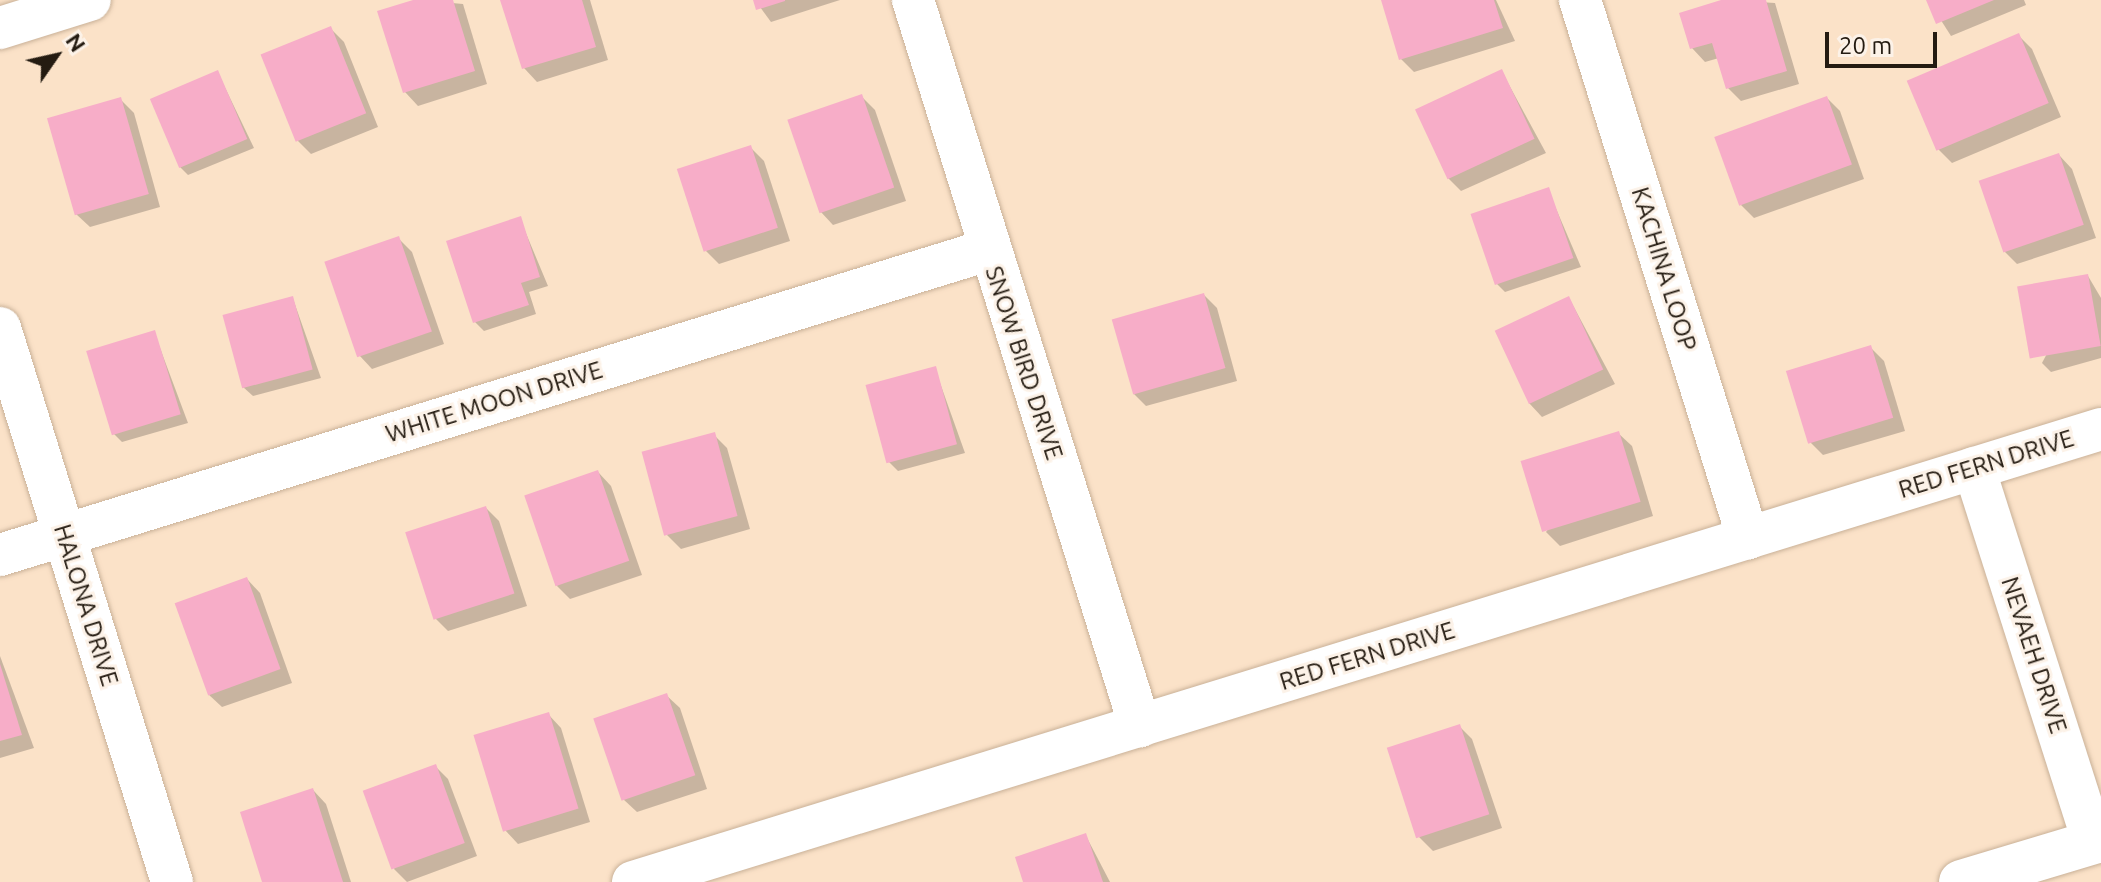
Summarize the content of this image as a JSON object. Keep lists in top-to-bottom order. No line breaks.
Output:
{"streets":{"street":["KACHINA LOOP","SNOW BIRD DRIVE","WHITE MOON DRIVE","RED FERN DRIVE","HALONA DRIVE","NEVAEH DRIVE"]},"crossings":[["KACHINA LOOP","RED FERN DRIVE"],["SNOW BIRD DRIVE","WHITE MOON DRIVE"],["SNOW BIRD DRIVE","RED FERN DRIVE"],["WHITE MOON DRIVE","HALONA DRIVE"],["RED FERN DRIVE","NEVAEH DRIVE"]],"scale_bar":"20 m","north":"top right"}
